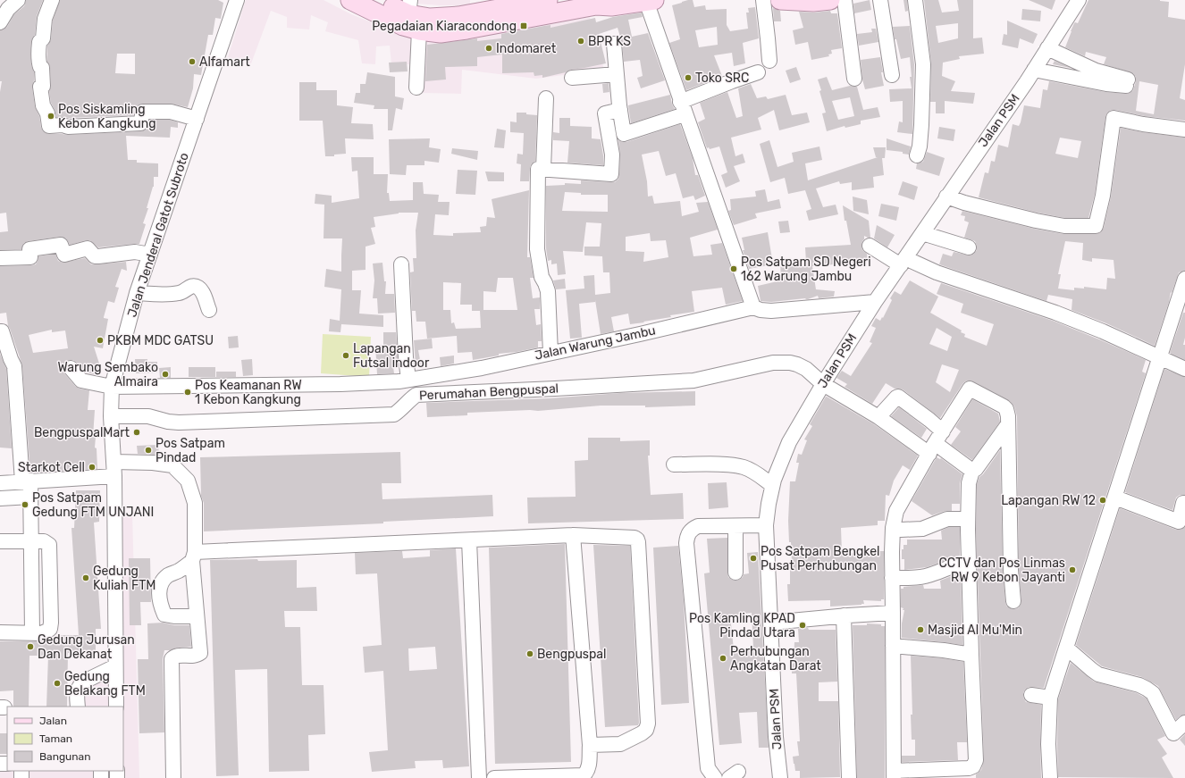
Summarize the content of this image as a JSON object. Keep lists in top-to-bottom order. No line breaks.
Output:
{"streets":{"street":["Jalan PSM","Jalan Jenderal Gatot Subroto","Jalan Warung Jambu","Perumahan Bengpuspal"]},"crossings":[["Jalan PSM","Perumahan Bengpuspal"],["Jalan Jenderal Gatot Subroto","Jalan Warung Jambu"],["Jalan Jenderal Gatot Subroto","Perumahan Bengpuspal"]],"places":{"transit":["Pegadaian Kiaracondong"],"other":["BPR KS","Indomaret","Alfamart","Toko SRC","Pos Siskamling Kebon Kangkung","Pos Satpam SD Negeri 162 Warung Jambu","PKBM MDC GATSU","Lapangan Futsal indoor","Warung Sembako Almaira","Pos Keamanan RW 1 Kebon Kangkung","BengpuspalMart","Pos Satpam Pindad","Starkot Cell","Lapangan RW 12","Pos Satpam Gedung FTM UNJANI","Pos Satpam Bengkel Pusat Perhubungan","CCTV dan Pos Linmas RW 9 Kebon Jayanti","Gedung Kuliah FTM","Pos Kamling KPAD Pindad Utara","Masjid Al Mu'Min","Gedung Jurusan Dan Dekanat","Bengpuspal","Perhubungan Angkatan Darat","Gedung Belakang FTM"]},"legend":["Jalan","Taman","Bangunan"]}
